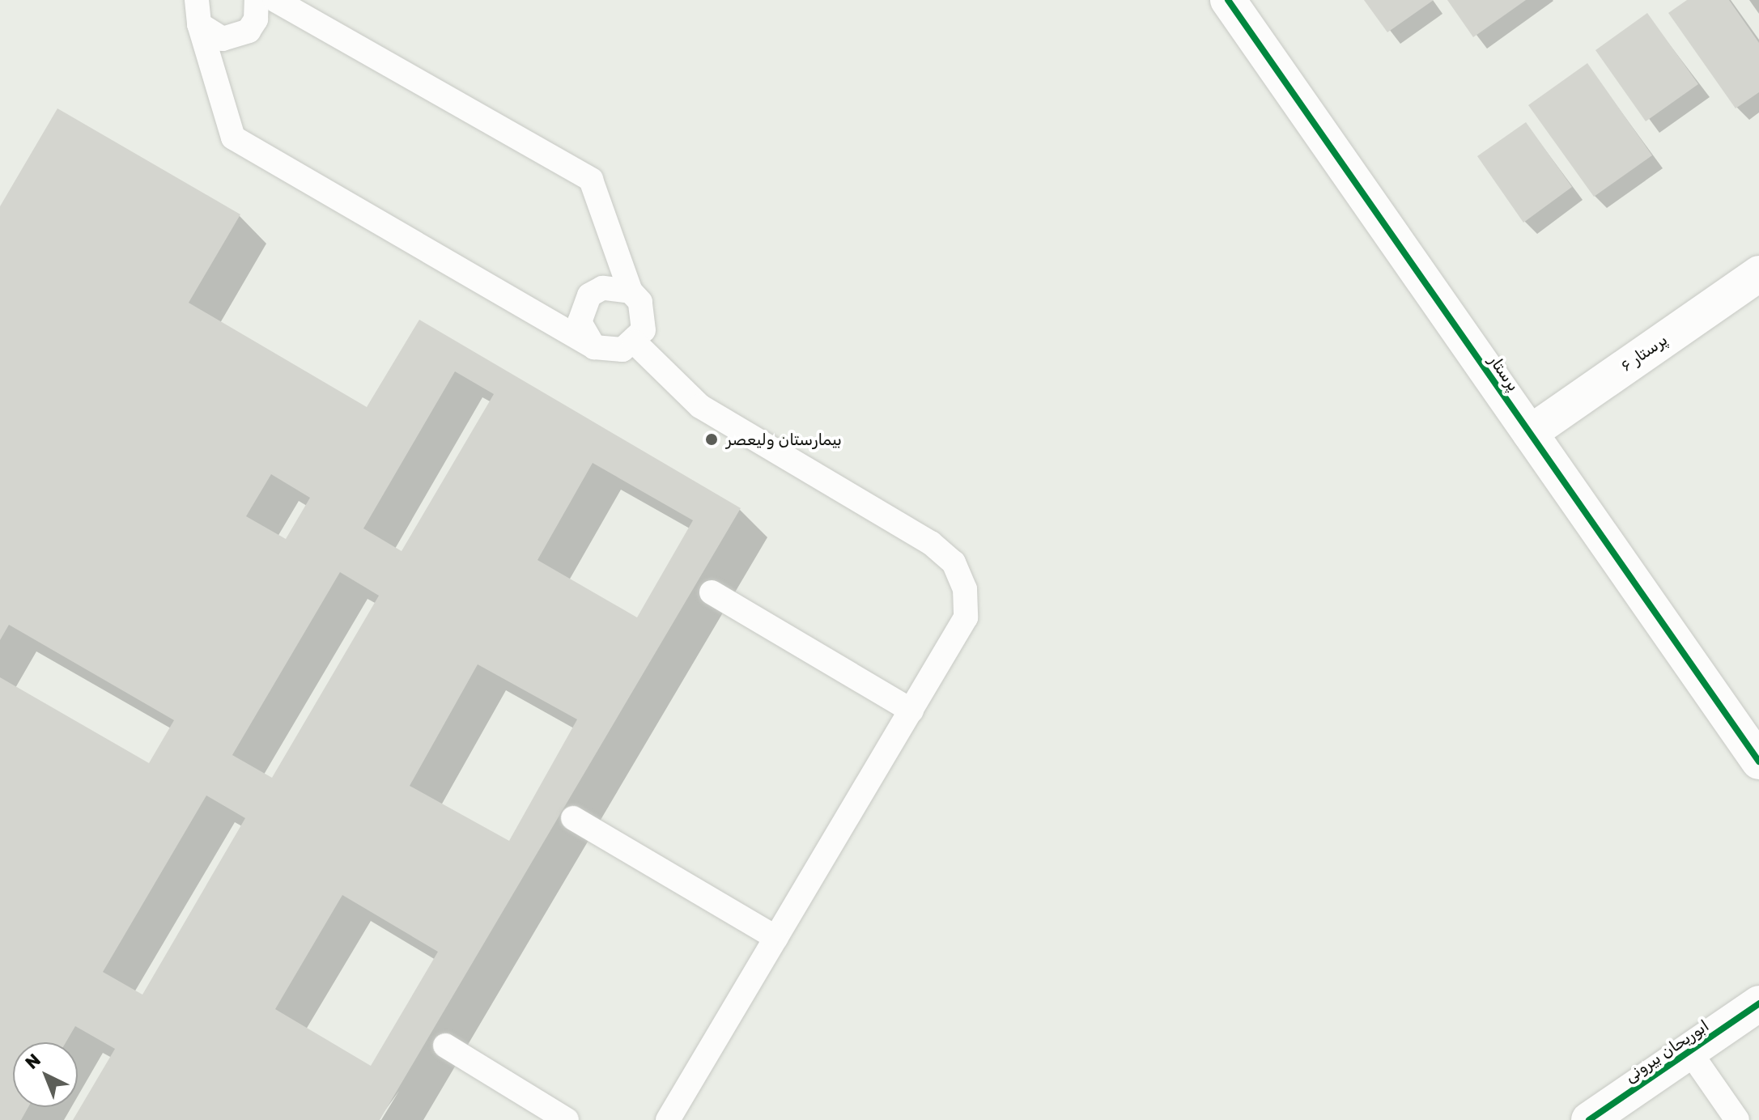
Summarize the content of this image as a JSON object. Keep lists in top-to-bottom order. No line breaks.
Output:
{"streets":{"street":["پرستار ۶","پرستار","ابوریحان بیرونی"]},"crossings":[["پرستار ۶","پرستار"]],"places":["بیمارستان ولیعصر"],"north":"top left"}
